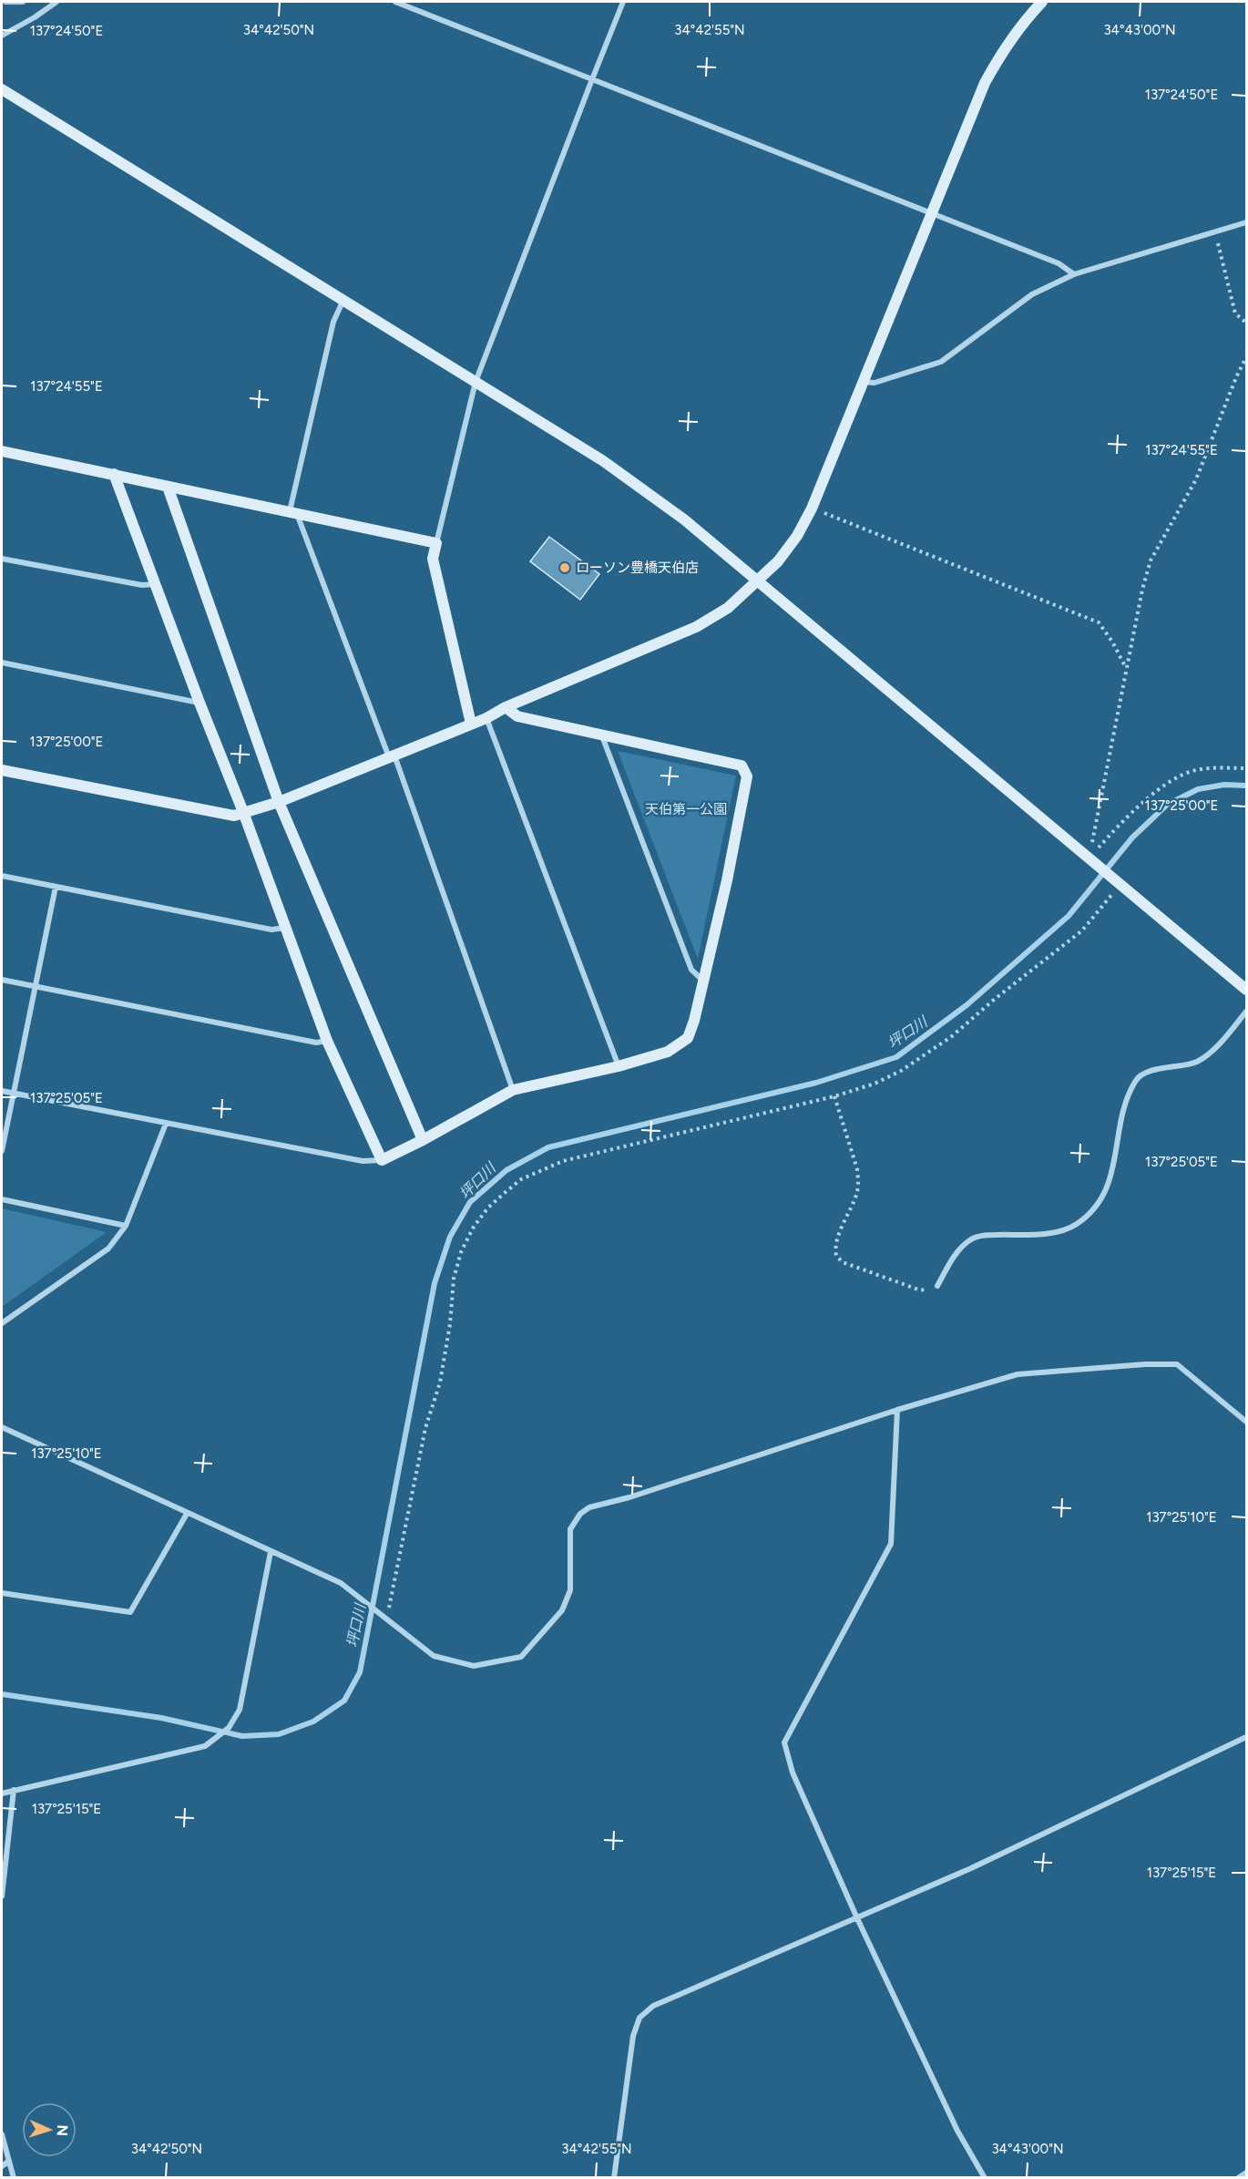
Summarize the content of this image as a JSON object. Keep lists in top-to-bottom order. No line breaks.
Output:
{"water":["坪口川"],"parks":["天伯第一公園"],"places":["ローソン豊橋天伯店"],"north":"right","coordinates":["34°42'50\"N","34°42'55\"N","34°43'00\"N","137°24'50\"E","137°24'55\"E","137°25'00\"E","137°25'05\"E","137°25'10\"E","137°25'15\"E"]}
